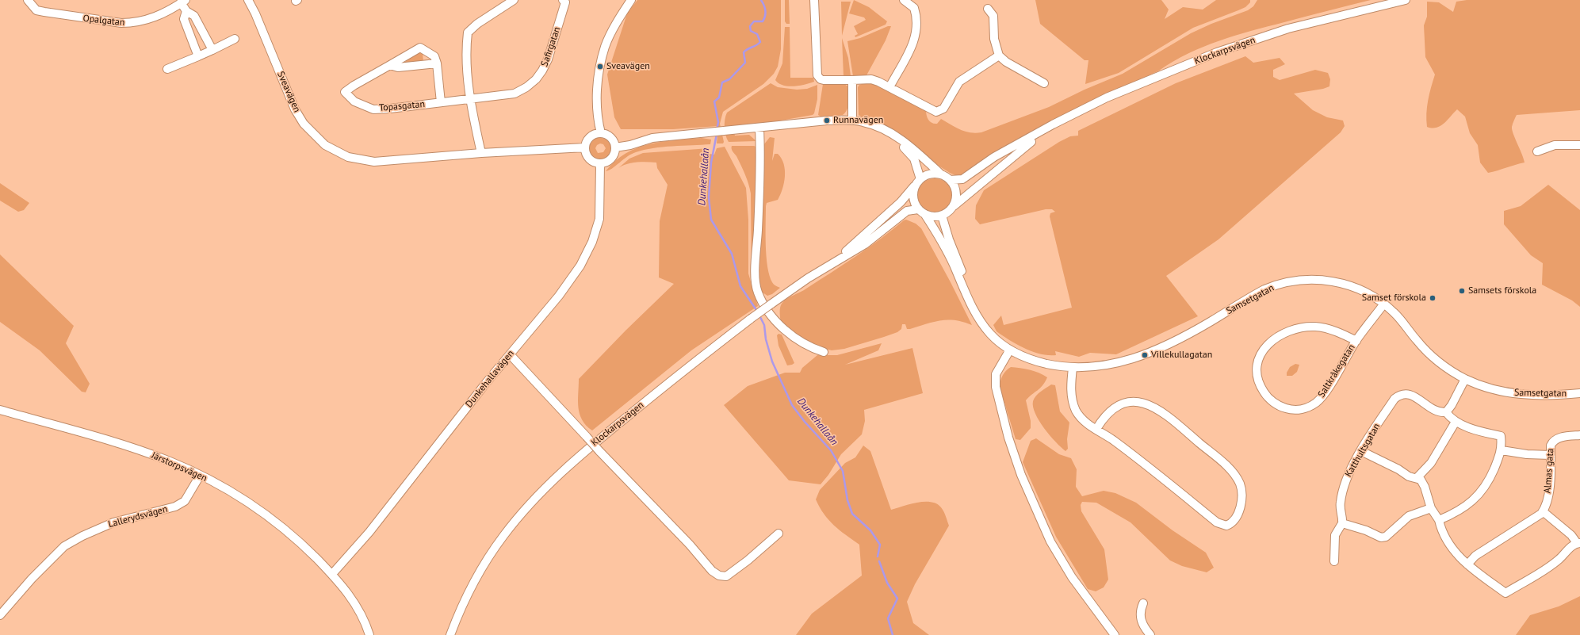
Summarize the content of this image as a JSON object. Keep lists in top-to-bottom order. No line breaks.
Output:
{"streets":{"street":["Opalgatan","Safirgatan","Klockarpsvägen","Sveavägen","Topasgatan","Samsetgatan","Saltkråkegatan","Dunkehallavägen","Katthultsgatan","Järstorpsvägen","Almas gata","Lallerydsvägen"]},"crossings":[["Safirgatan","Topasgatan"],["Sveavägen","Dunkehallavägen"],["Samsetgatan","Saltkråkegatan"],["Dunkehallavägen","Järstorpsvägen"],["Järstorpsvägen","Lallerydsvägen"]],"water":["Dunkehallaån"],"places":["Sveavägen","Runnavägen","Samsets förskola","Samset förskola","Villekullagatan"]}
